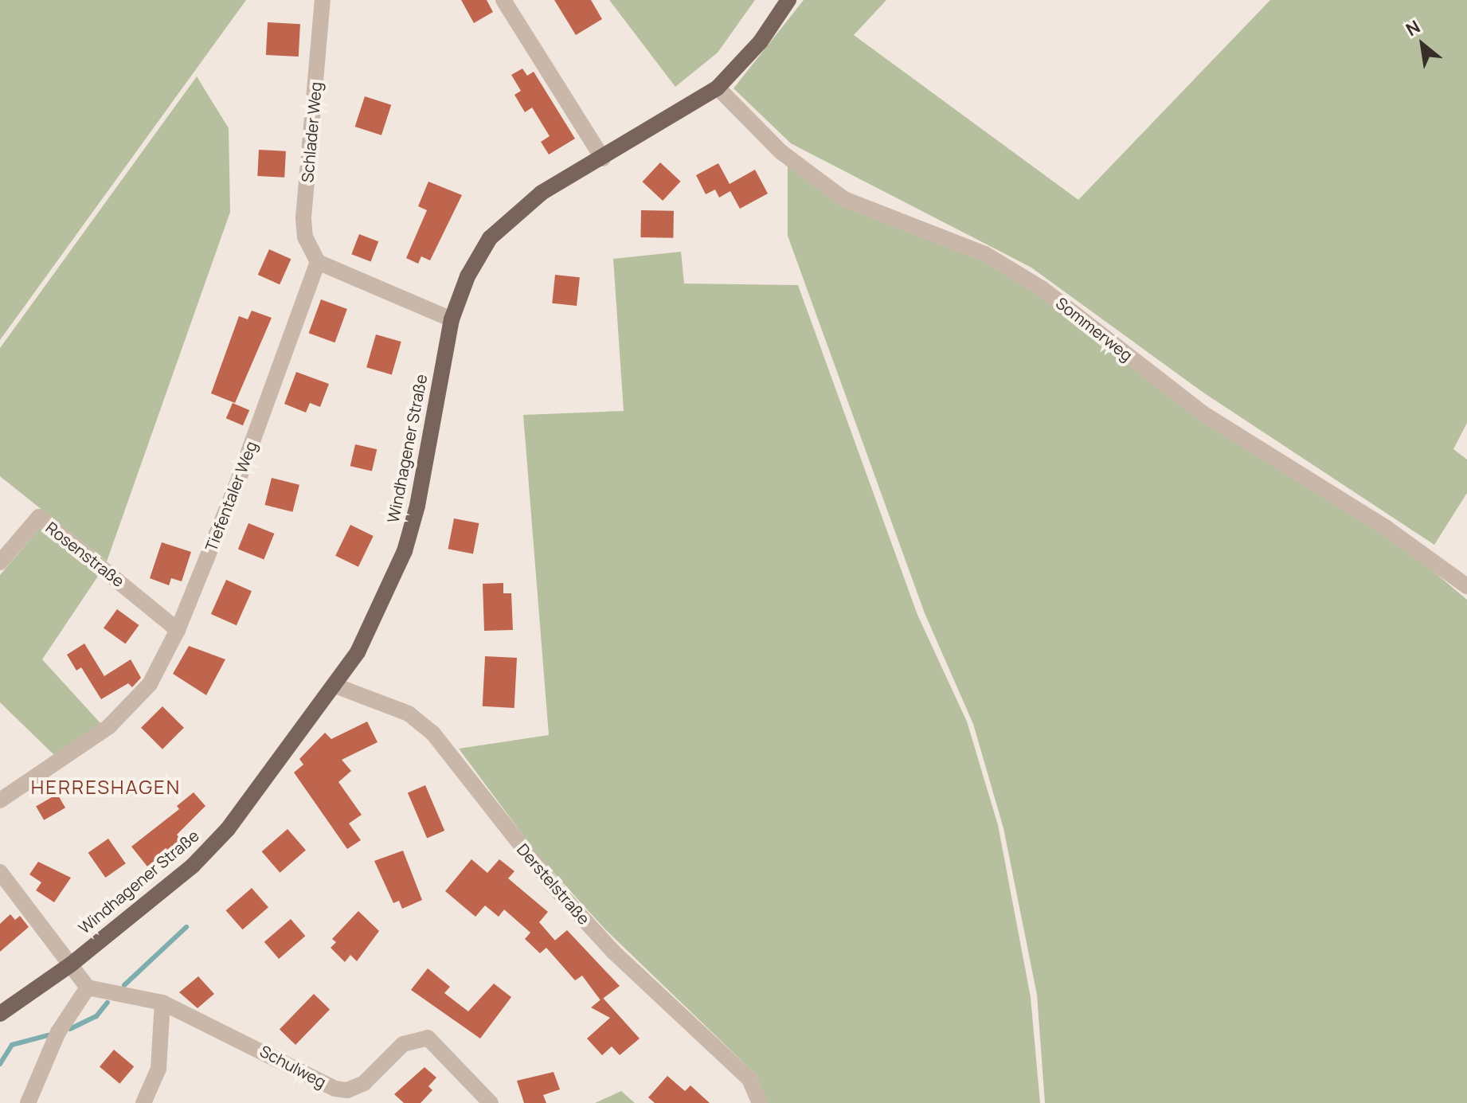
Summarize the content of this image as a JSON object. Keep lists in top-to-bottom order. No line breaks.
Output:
{"streets":{"main road":["Windhagener Straße"],"street":["Schlader Weg","Sommerweg","Tiefentaler Weg","Rosenstraße","Derstelstraße","Schulweg"]},"crossings":[["Schlader Weg","Tiefentaler Weg"],["Sommerweg","Windhagener Straße"],["Windhagener Straße","Derstelstraße"],["Tiefentaler Weg","Rosenstraße"]],"districts":["HERRESHAGEN"],"north":"top left"}
